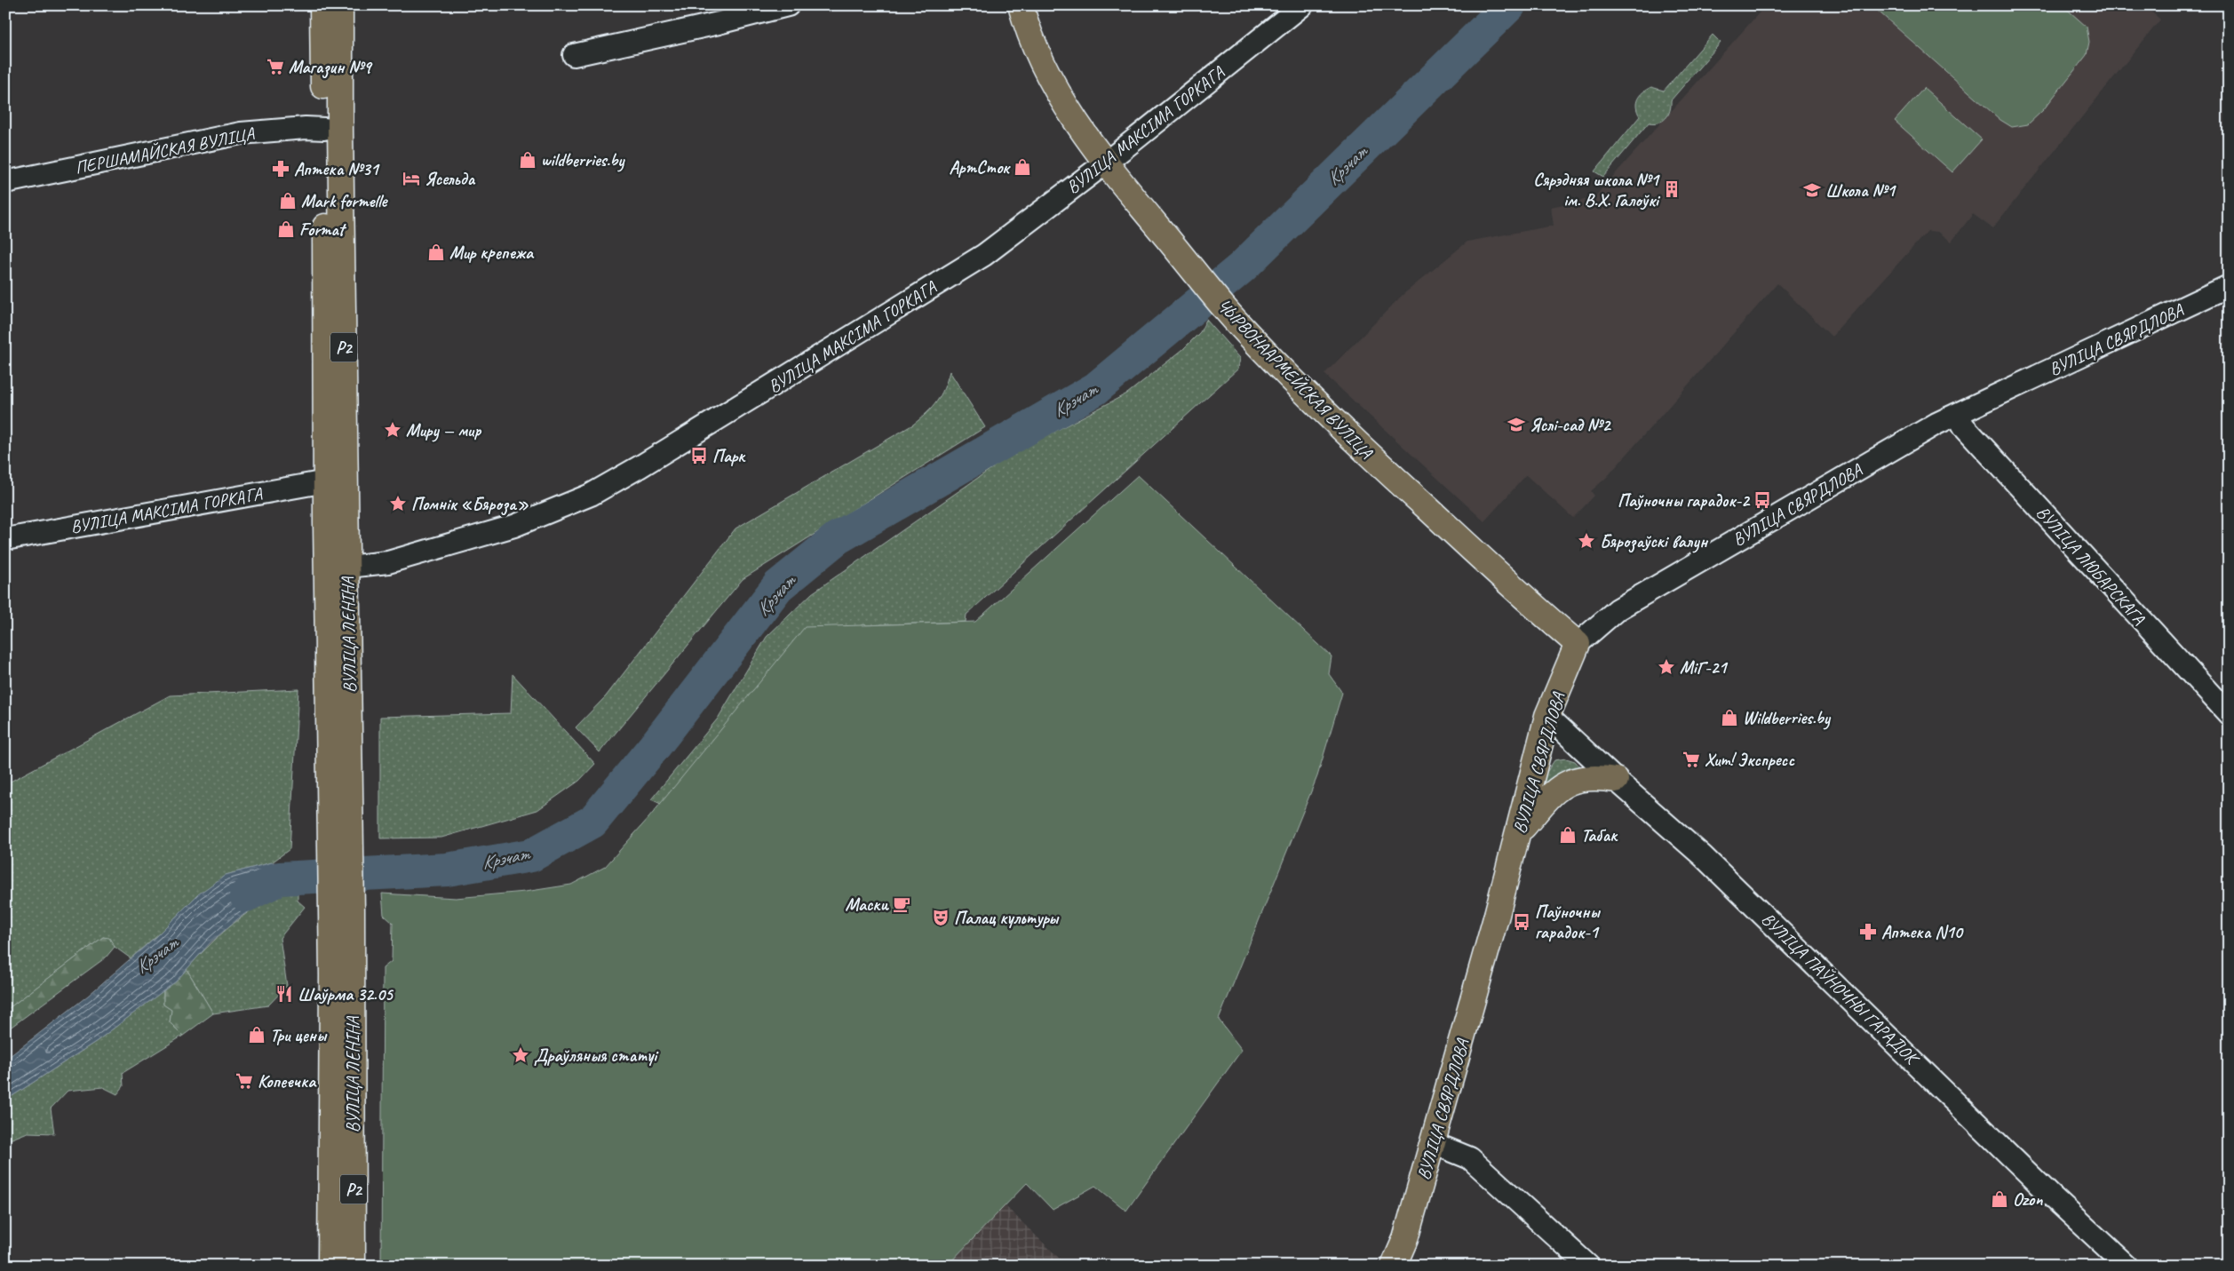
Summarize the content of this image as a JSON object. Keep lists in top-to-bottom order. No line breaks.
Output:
{"streets":{"main road":["ВУЛІЦА СВЯРДЛОВА","Р2","ЧЫРВОНААРМЕЙСКАЯ ВУЛІЦА","ВУЛІЦА ЛЕНІНА"],"street":["ВУЛІЦА МАКСІМА ГОРКАГА","ПЕРШАМАЙСКАЯ ВУЛІЦА","ВУЛІЦА ЛЮБАРСКАГА","ВУЛІЦА ПАЎНОЧНЫ ГАРАДОК"]},"crossings":[["ВУЛІЦА МАКСІМА ГОРКАГА","ЧЫРВОНААРМЕЙСКАЯ ВУЛІЦА"],["ВУЛІЦА МАКСІМА ГОРКАГА","ВУЛІЦА ЛЕНІНА"],["ПЕРШАМАЙСКАЯ ВУЛІЦА","ВУЛІЦА ЛЕНІНА"],["ВУЛІЦА СВЯРДЛОВА","ЧЫРВОНААРМЕЙСКАЯ ВУЛІЦА"],["ВУЛІЦА СВЯРДЛОВА","ВУЛІЦА ЛЮБАРСКАГА"],["ВУЛІЦА СВЯРДЛОВА","ВУЛІЦА ПАЎНОЧНЫ ГАРАДОК"]],"water":["Крэчат"],"places":{"supermarket":["Магазин №9","Хит! Экспресс","Копеечка"],"shop":["wildberries.by","АртСток","Mark formelle","Format","Мир крепежа","Wildberries.by","Табак","Три цены","Ozon"],"pharmacy":["Аптека №31","Аптека N10"],"hotel":["Ясельда"],"building":["Сярэдняя школа №1 ім. В.Х. Галоўкі"],"school or university":["Школа №1","Яслі-сад №2"],"place":["Миру — мир","Помнік «Бяроза»","Бярозаўскі валун","МіГ-21","Драўляныя статуі"],"bus stop":["Парк","Паўночны гарадок-2","Паўночны гарадок-1"],"cafe":["Маски"],"theatre":["Палац культуры"],"restaurant":["Шаўрма 32.05"]}}
